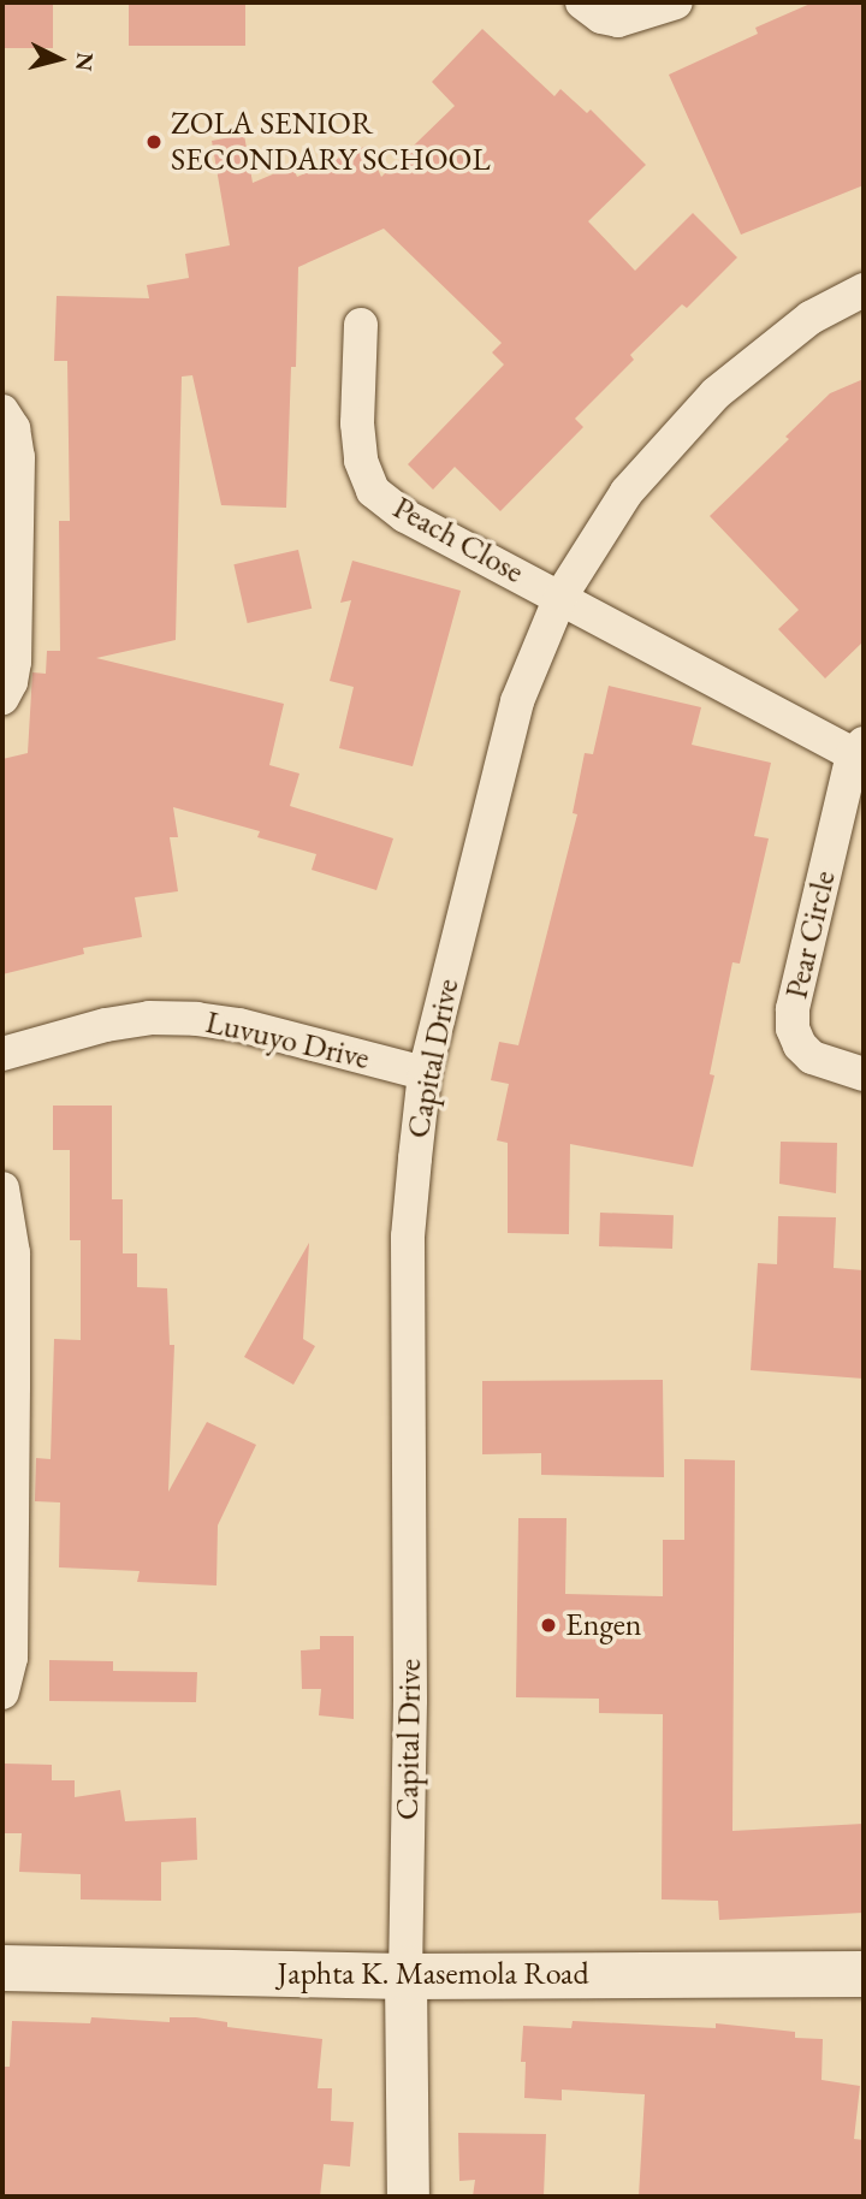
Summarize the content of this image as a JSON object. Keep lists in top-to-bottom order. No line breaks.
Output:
{"streets":{"main road":["Japhta K. Masemola Road"],"street":["Peach Close","Pear Circle","Luvuyo Drive","Capital Drive"]},"crossings":[["Peach Close","Pear Circle"],["Peach Close","Capital Drive"],["Pear Circle","Capital Drive"],["Luvuyo Drive","Capital Drive"],["Capital Drive","Japhta K. Masemola Road"]],"places":["ZOLA SENIOR SECONDARY SCHOOL","Engen"],"north":"right"}
